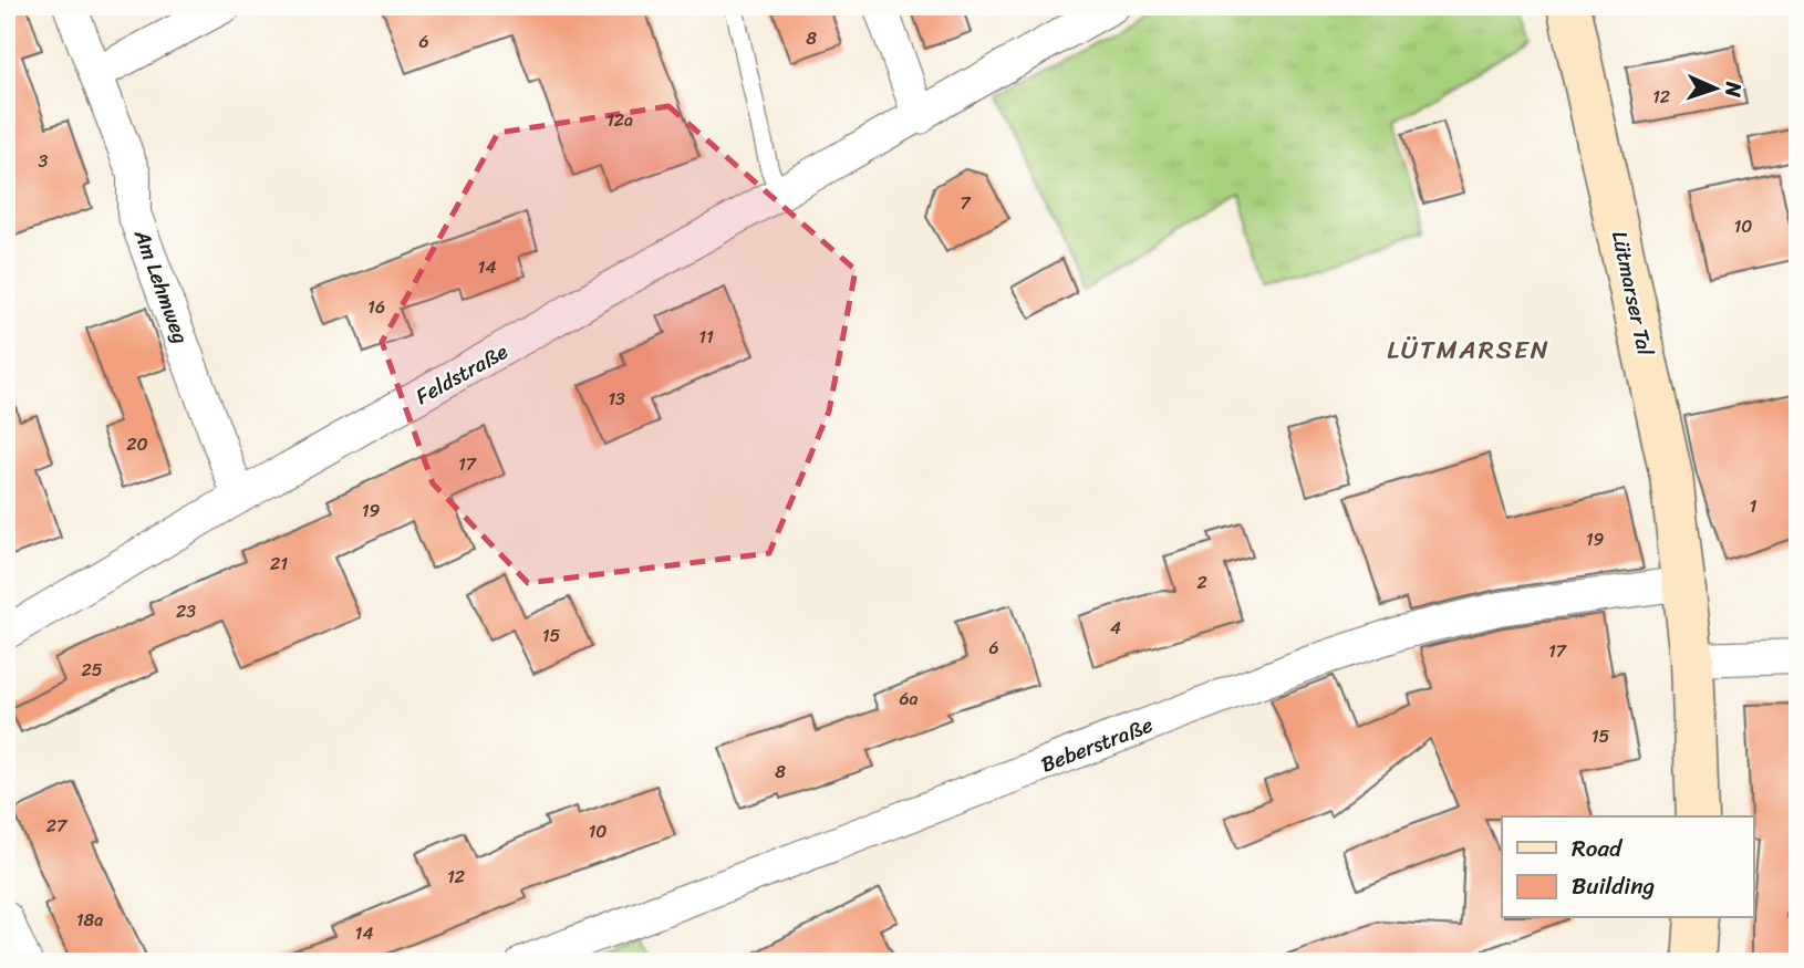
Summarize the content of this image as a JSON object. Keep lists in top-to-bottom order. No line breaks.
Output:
{"streets":{"main road":["Lütmarser Tal"],"street":["Am Lehmweg","Feldstraße","Beberstraße"]},"crossings":[["Am Lehmweg","Feldstraße"],["Lütmarser Tal","Beberstraße"]],"districts":["LÜTMARSEN"],"house_numbers":["8","6","12","12a","3","7","10","14","16","11","13","20","17","1","19","19","21","2","23","4","15","6","17","25","6a","15","8","27","10","12","18a","14"],"legend":["Road","Building"],"north":"right"}
